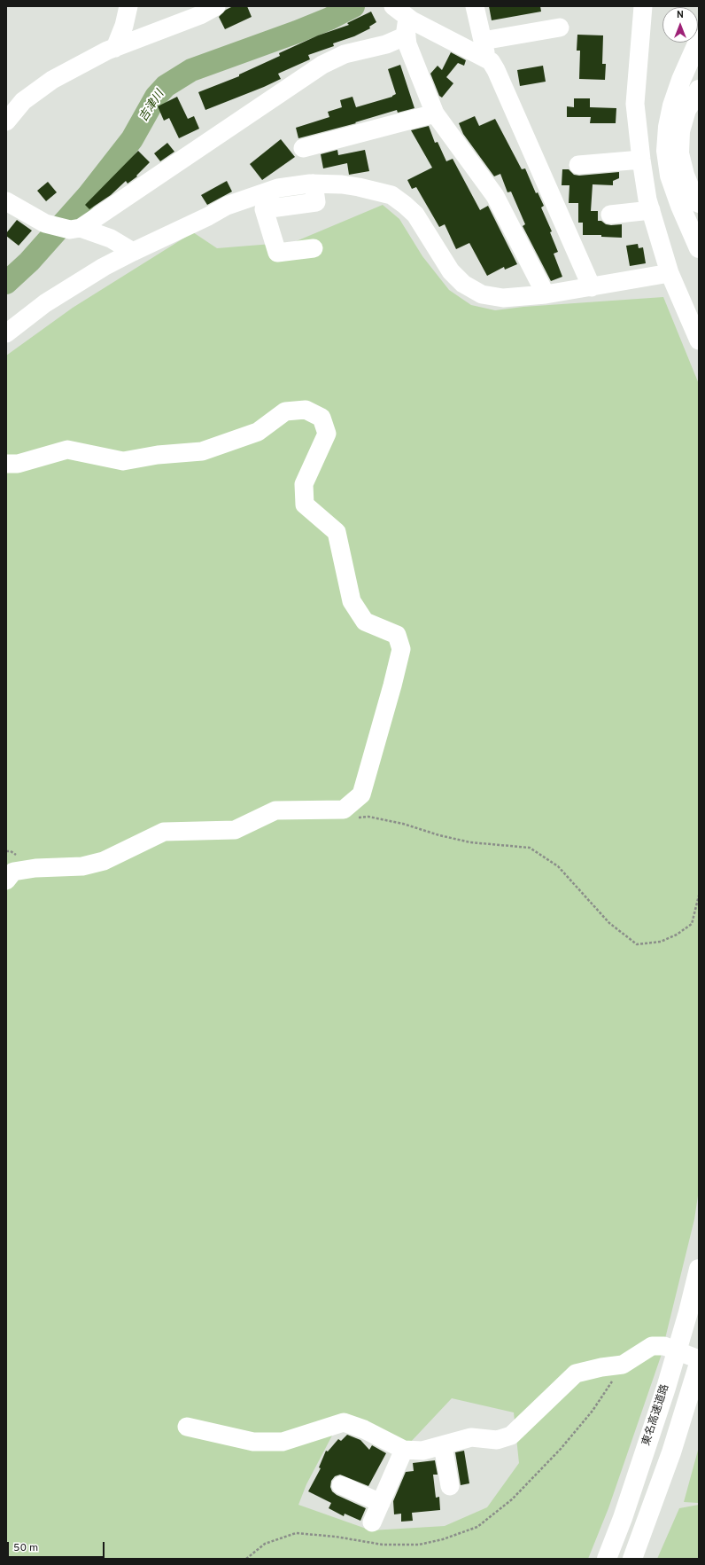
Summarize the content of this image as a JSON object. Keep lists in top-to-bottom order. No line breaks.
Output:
{"streets":{"highway":["東名高速道路"]},"water":["吉津川"],"scale_bar":"50 m","north":"top"}
